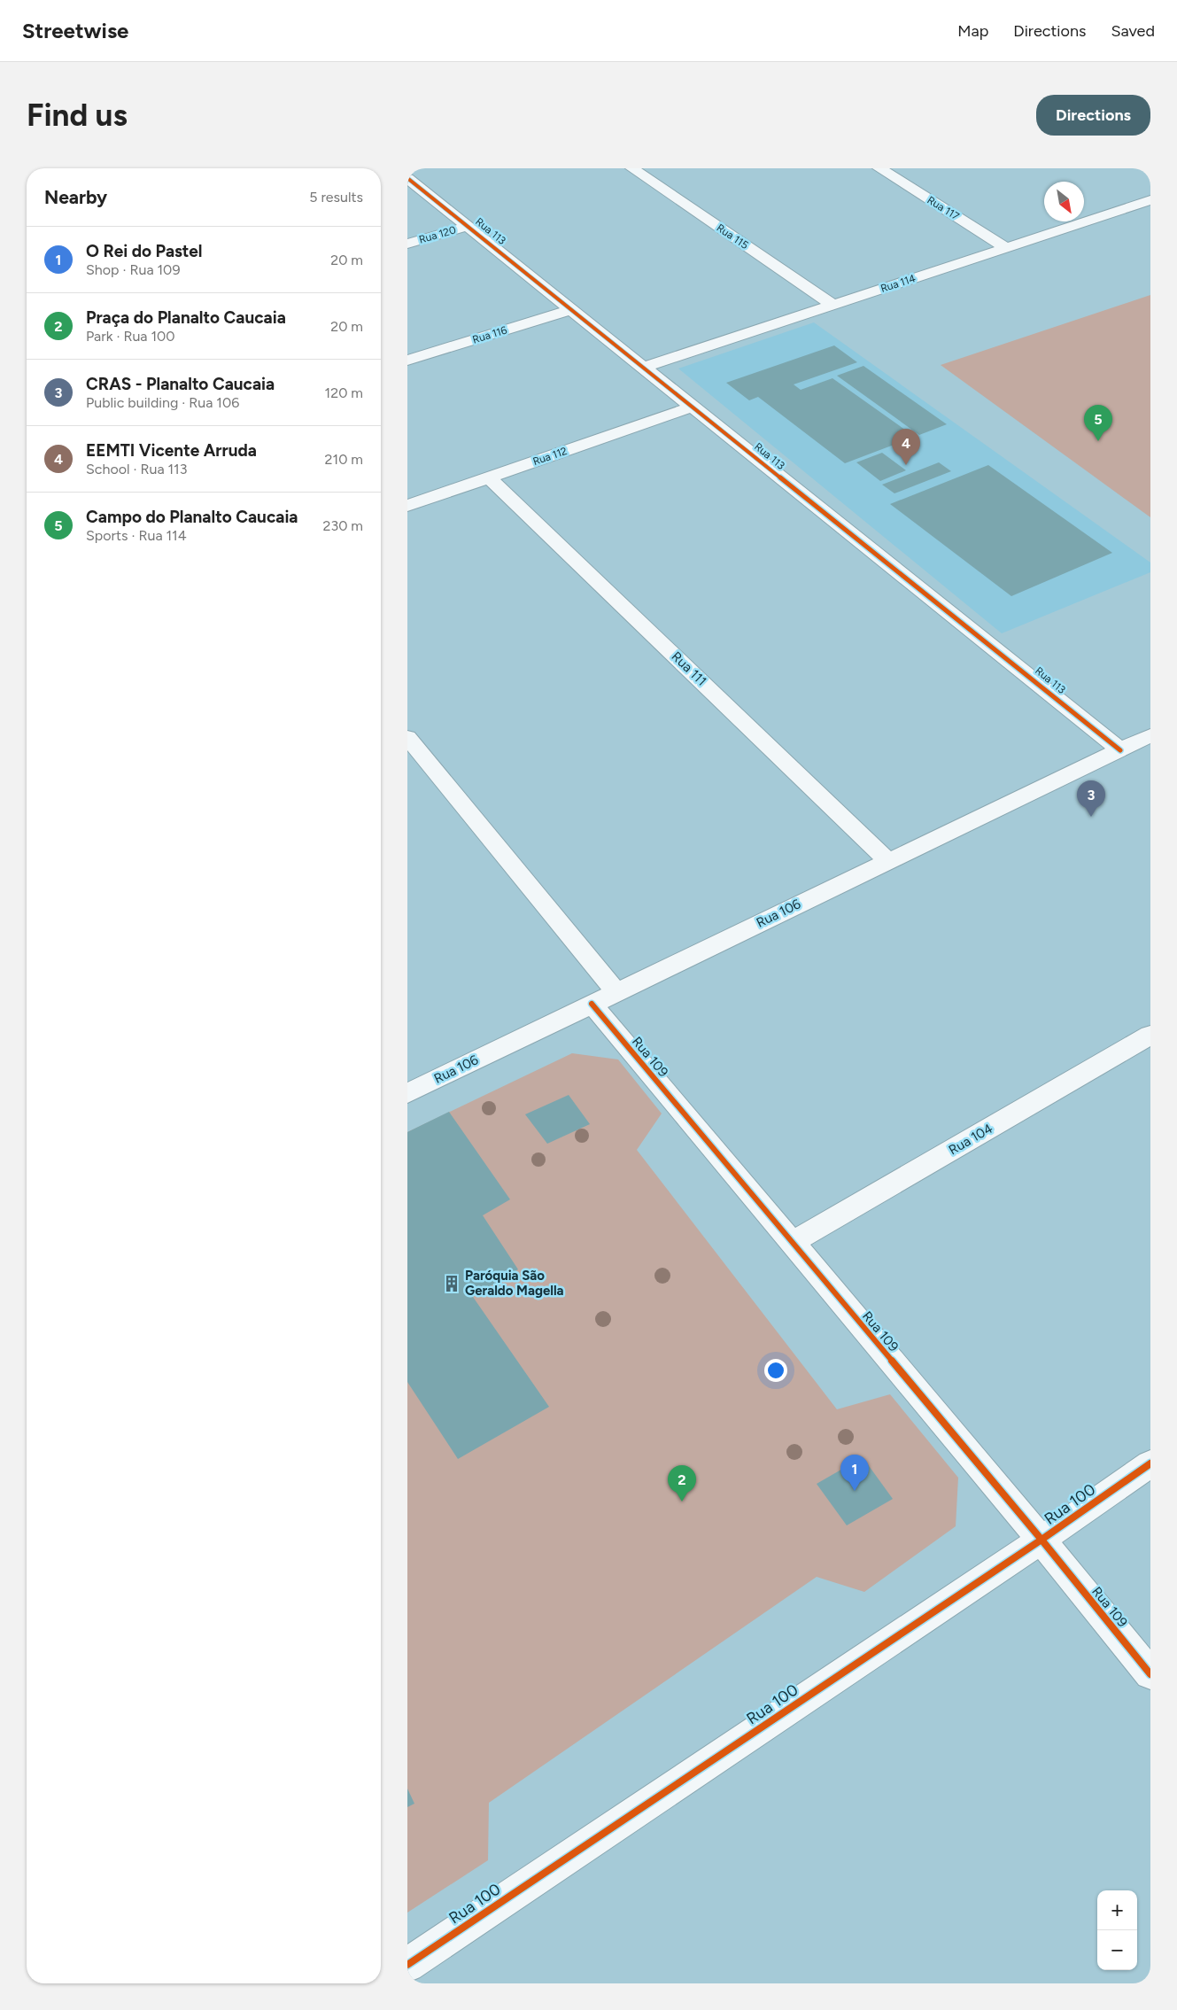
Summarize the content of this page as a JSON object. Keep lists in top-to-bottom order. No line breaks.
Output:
{"streets":{"street":["Rua 117","Rua 113","Rua 120","Rua 115","Rua 114","Rua 116","Rua 112","Rua 111","Rua 106","Rua 109","Rua 104","Rua 100"]},"crossings":[["Rua 117","Rua 114"],["Rua 113","Rua 120"],["Rua 113","Rua 114"],["Rua 113","Rua 116"],["Rua 113","Rua 112"],["Rua 113","Rua 106"],["Rua 115","Rua 114"],["Rua 112","Rua 111"],["Rua 111","Rua 106"],["Rua 106","Rua 109"],["Rua 109","Rua 104"],["Rua 109","Rua 100"]],"places":{"building":["Paróquia São Geraldo Magella"]},"north":"bottom right","page":{"header":"Streetwise","nav":["Map","Directions","Saved"],"buttons":"Directions","title":"Find us","heading":["Nearby","5 results"],"list":[{"mark":"1","name":"O Rei do Pastel","note":"Shop · Rua 109","value":"20 m"},{"mark":"2","name":"Praça do Planalto Caucaia","note":"Park · Rua 100","value":"20 m"},{"mark":"3","name":"CRAS - Planalto Caucaia","note":"Public building · Rua 106","value":"120 m"},{"mark":"4","name":"EEMTI Vicente Arruda","note":"School · Rua 113","value":"210 m"},{"mark":"5","name":"Campo do Planalto Caucaia","note":"Sports · Rua 114","value":"230 m"}],"pins":["5","4","3","1","2"],"map_buttons":["+","−"]}}
